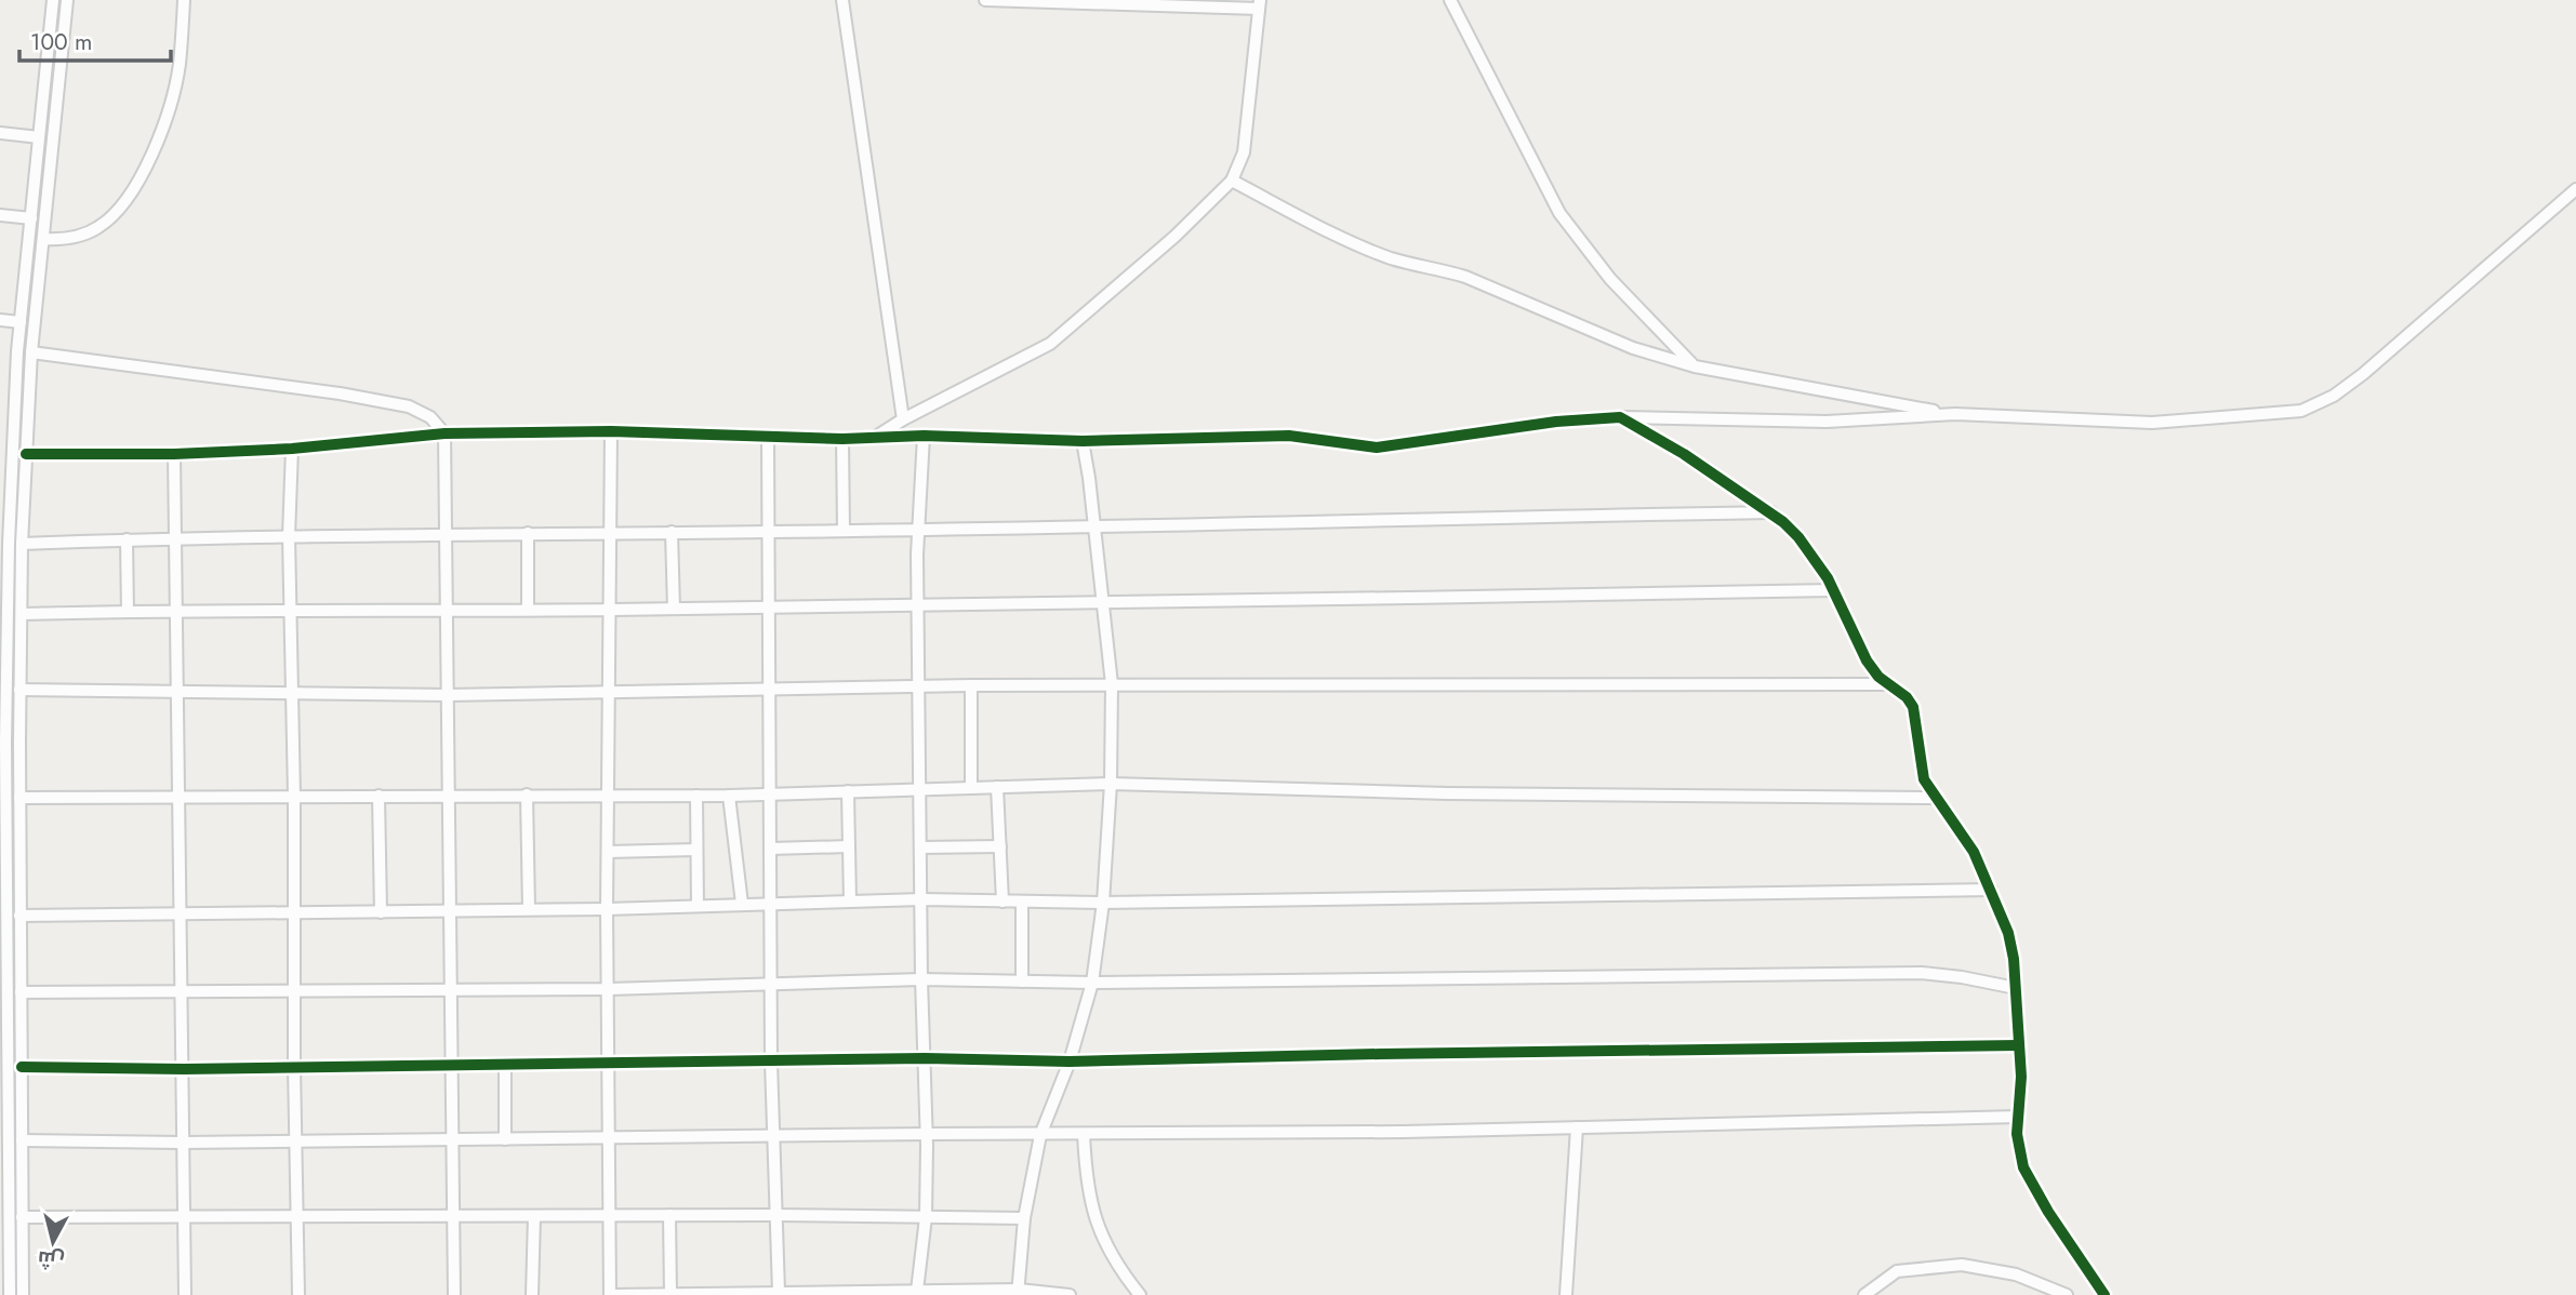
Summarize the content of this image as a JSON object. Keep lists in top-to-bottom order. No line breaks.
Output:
{"scale_bar":"100 m","north":"bottom"}
